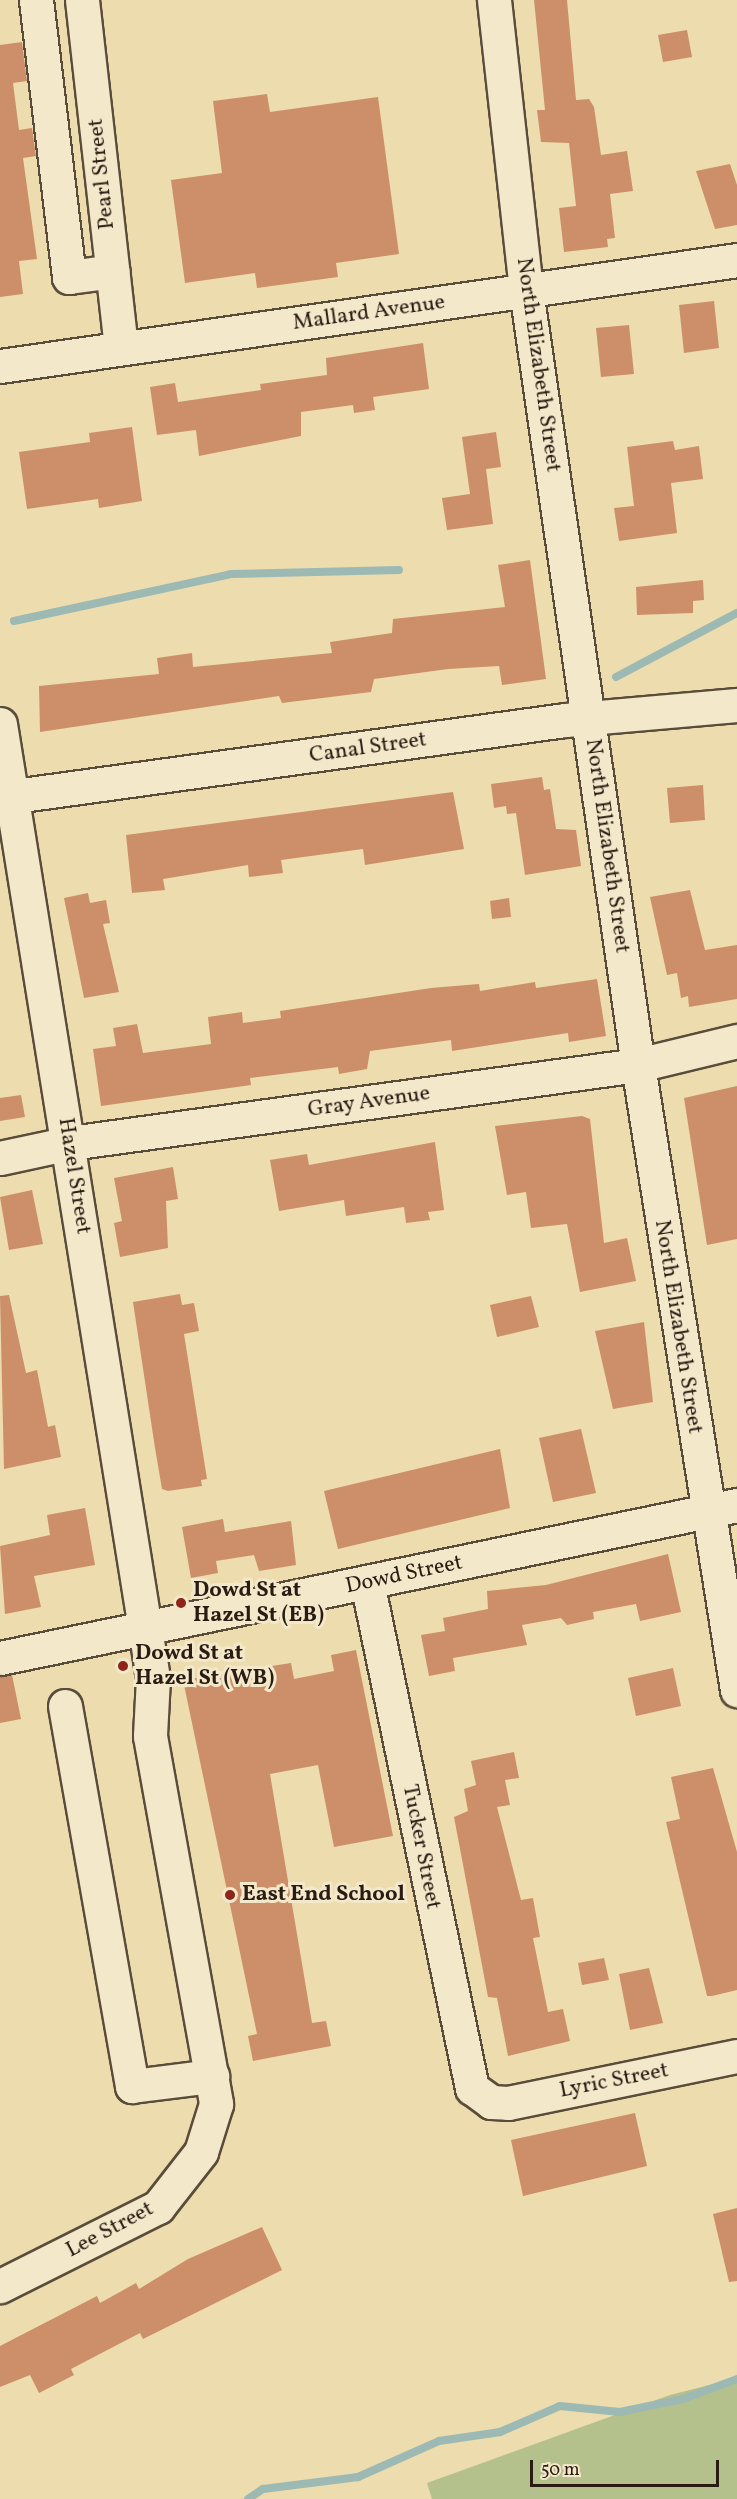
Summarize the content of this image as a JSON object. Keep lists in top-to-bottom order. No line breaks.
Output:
{"streets":{"street":["Pearl Street","Mallard Avenue","North Elizabeth Street","Canal Street","Gray Avenue","Hazel Street","Dowd Street","Tucker Street","Lyric Street","Lee Street"]},"crossings":[["Pearl Street","Mallard Avenue"],["Mallard Avenue","North Elizabeth Street"],["North Elizabeth Street","Canal Street"],["North Elizabeth Street","Gray Avenue"],["North Elizabeth Street","Dowd Street"],["Canal Street","Hazel Street"],["Gray Avenue","Hazel Street"],["Hazel Street","Dowd Street"],["Hazel Street","Lee Street"],["Dowd Street","Tucker Street"],["Tucker Street","Lyric Street"]],"places":["Dowd St at Hazel St (EB)","Dowd St at Hazel St (WB)","East End School"],"scale_bar":"50 m"}
